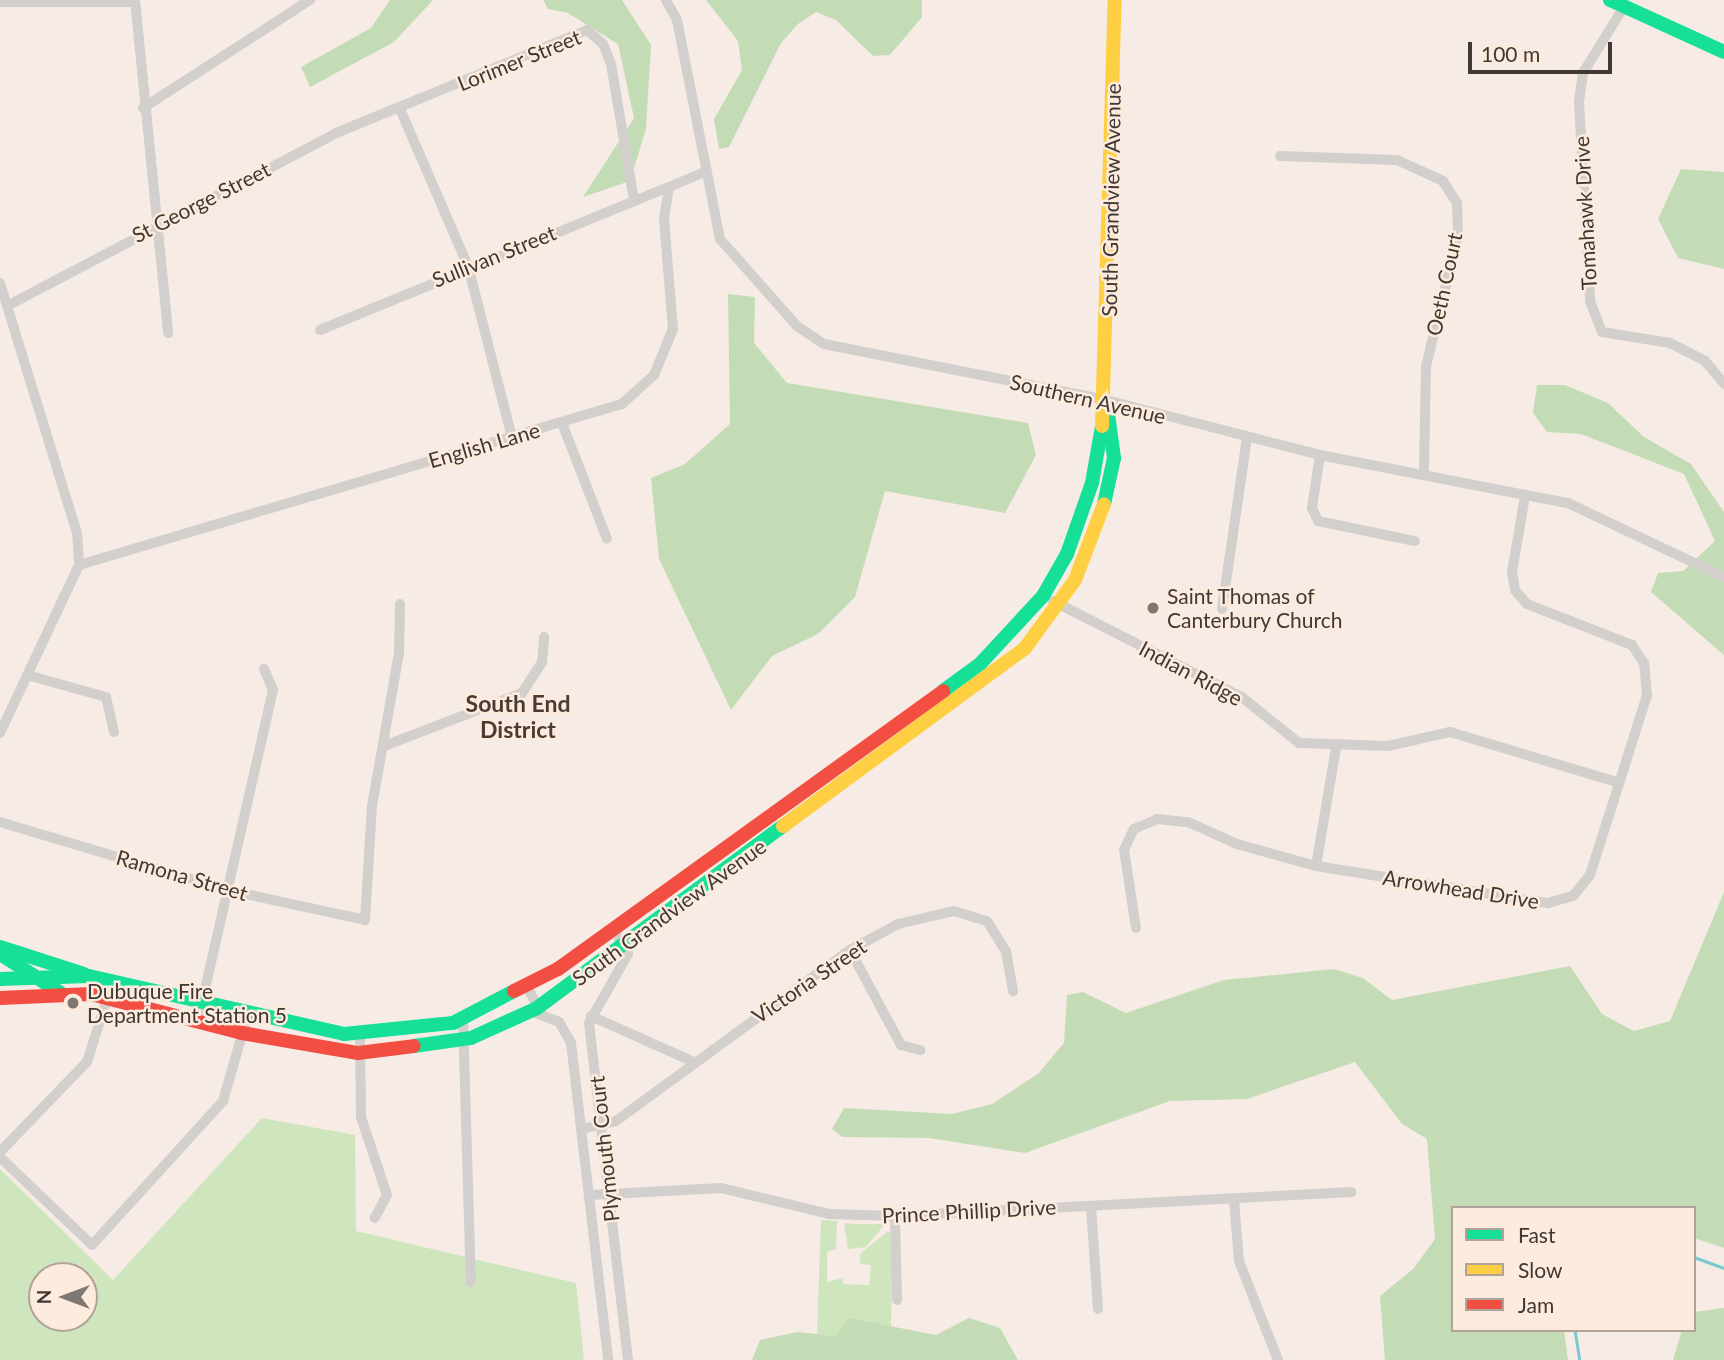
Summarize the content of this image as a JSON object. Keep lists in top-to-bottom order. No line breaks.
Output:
{"streets":{"main road":["South Grandview Avenue"],"street":["Lorimer Street","St George Street","Tomahawk Drive","Sullivan Street","Oeth Court","Southern Avenue","English Lane","Indian Ridge","Ramona Street","Arrowhead Drive","Victoria Street","Plymouth Court","Prince Phillip Drive"]},"crossings":[["Lorimer Street","St George Street"],["Lorimer Street","Sullivan Street"],["South Grandview Avenue","Southern Avenue"],["South Grandview Avenue","Indian Ridge"],["South Grandview Avenue","Plymouth Court"],["Sullivan Street","English Lane"],["Oeth Court","Southern Avenue"],["Southern Avenue","Arrowhead Drive"],["Indian Ridge","Arrowhead Drive"],["Victoria Street","Plymouth Court"],["Plymouth Court","Prince Phillip Drive"]],"districts":["South End District"],"places":["Saint Thomas of Canterbury Church","Dubuque Fire Department Station 5"],"legend":["Fast","Slow","Jam"],"scale_bar":"100 m","north":"left"}
